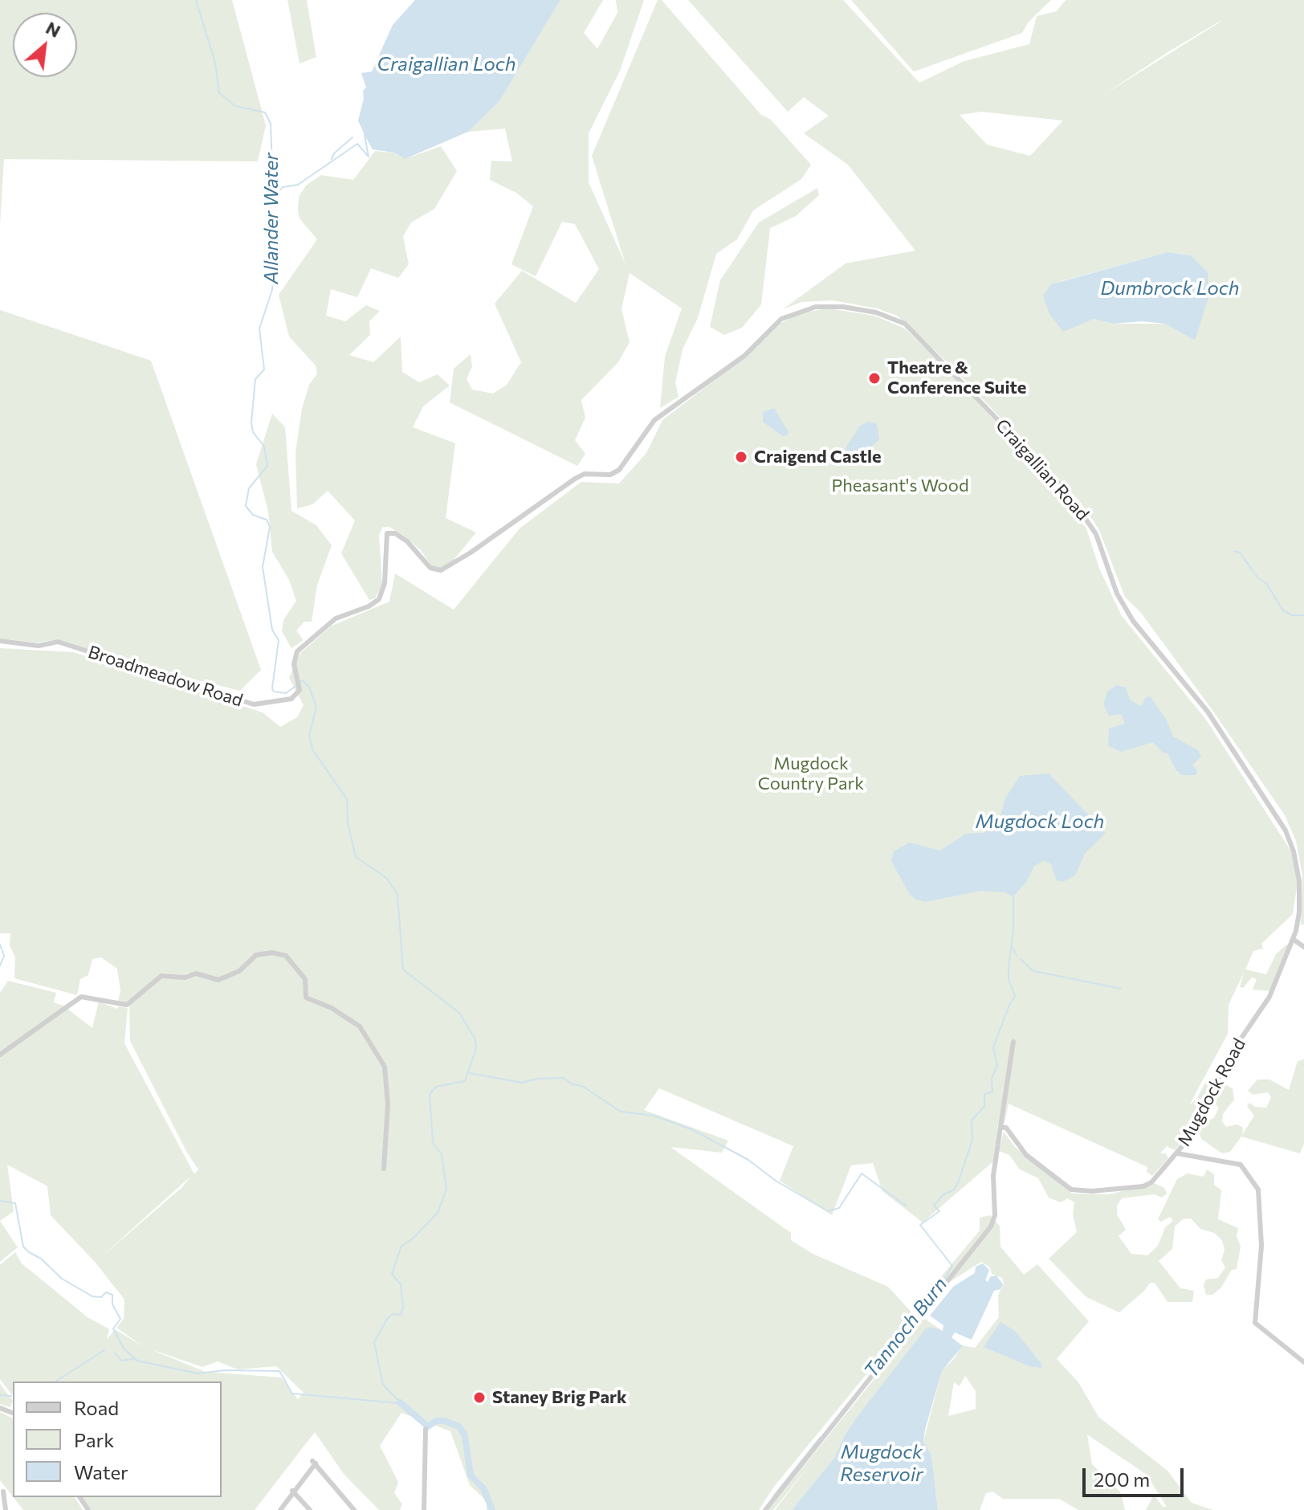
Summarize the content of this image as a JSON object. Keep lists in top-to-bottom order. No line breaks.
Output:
{"streets":{"street":["Craigallian Road","Broadmeadow Road","Mugdock Road"]},"crossings":[["Craigallian Road","Broadmeadow Road"],["Craigallian Road","Mugdock Road"]],"water":["Craigallian Loch","Allander Water","Dumbrock Loch","Mugdock Loch","Tannoch Burn","Mugdock Reservoir"],"parks":["Pheasant's Wood","Mugdock Country Park"],"places":["Theatre & Conference Suite","Craigend Castle","Staney Brig Park"],"legend":["Road","Park","Water"],"scale_bar":"200 m","north":"top right"}
